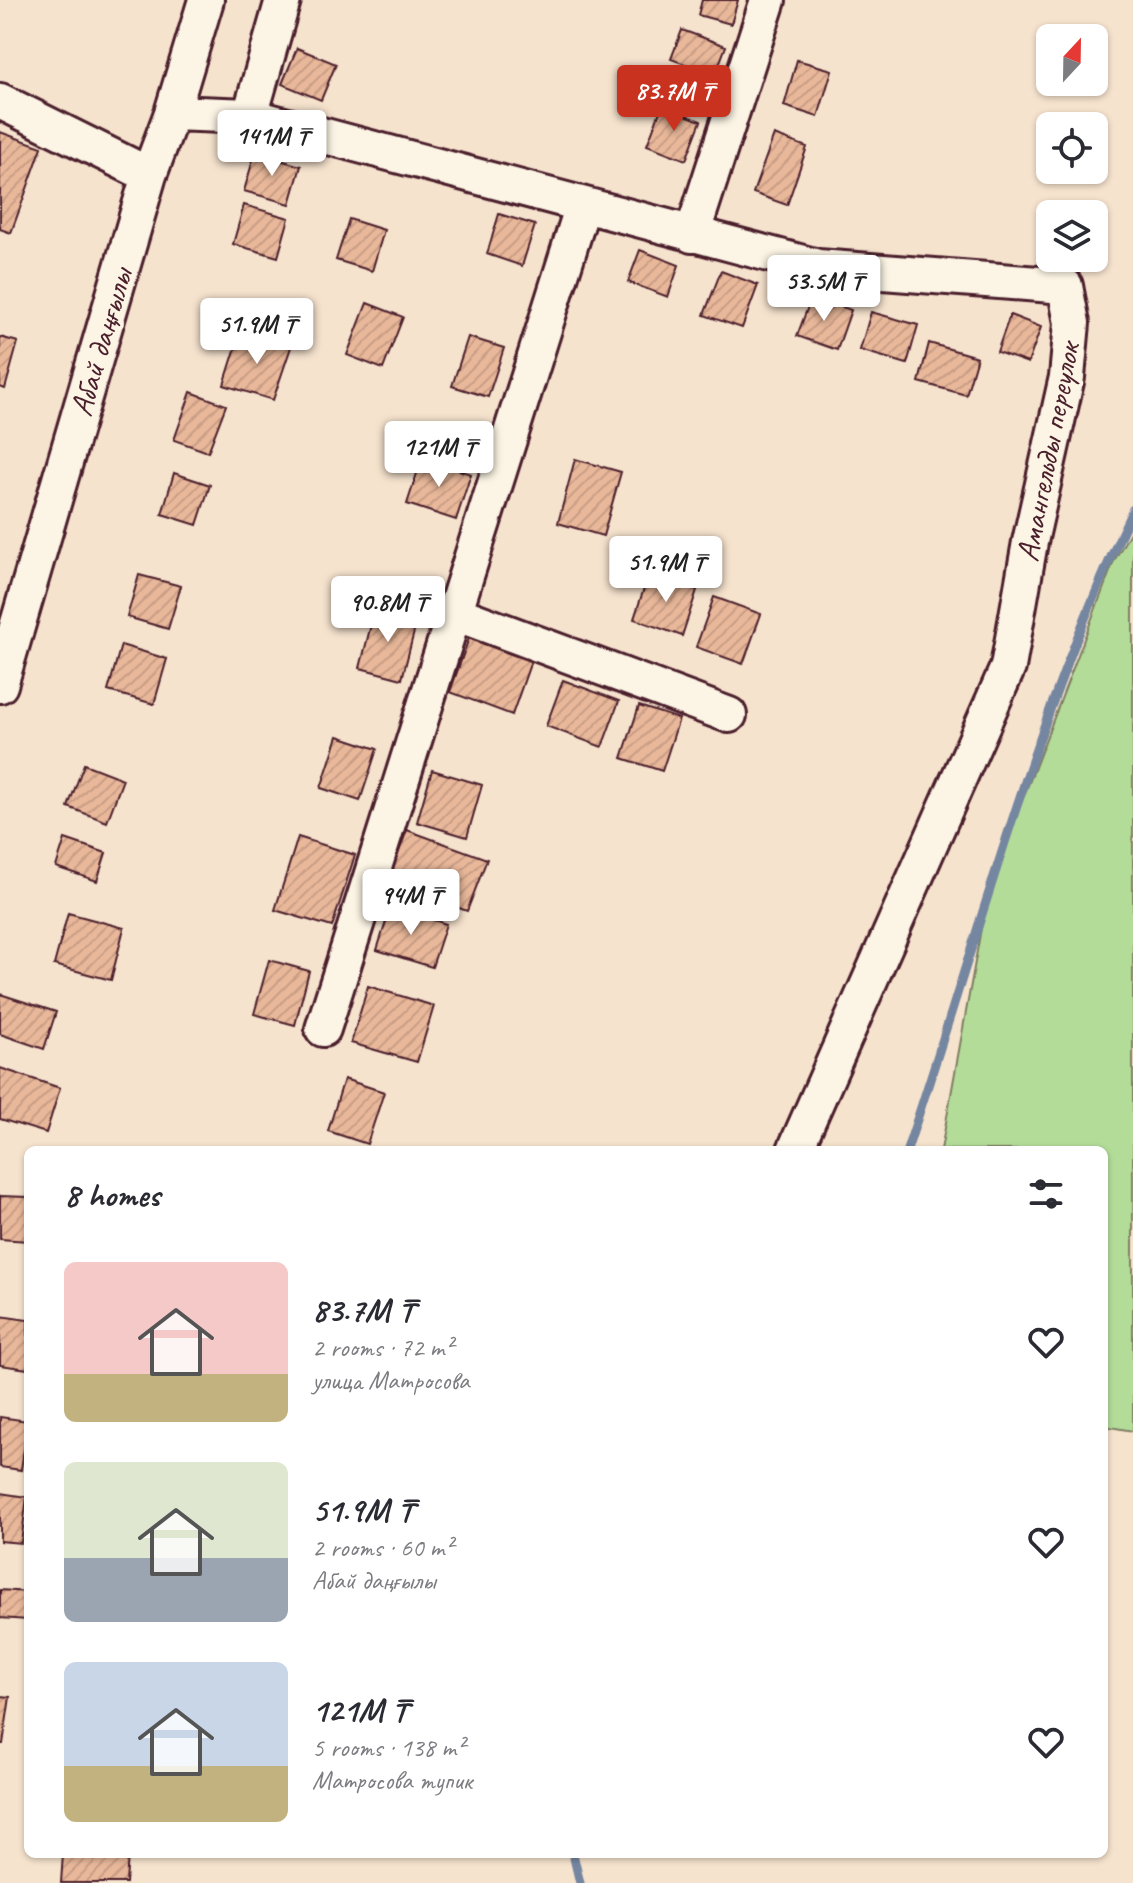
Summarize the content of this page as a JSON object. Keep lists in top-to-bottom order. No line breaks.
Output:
{"streets":{"street":["Абай даңғылы","Амангельды переулок"]},"crossings":[["Абай даңғылы","Амангельды переулок"]],"north":"top","page":{"price":["83.7M ₸","141M ₸","53.5M ₸","51.9M ₸","121M ₸","51.9M ₸","90.8M ₸","94M ₸"],"heading":"8 homes","list":[{"name":"83.7M ₸","note":"2 rooms · 72 m² · улица Матросова"},{"name":"51.9M ₸","note":"2 rooms · 60 m² · Абай даңғылы"},{"name":"121M ₸","note":"5 rooms · 138 m² · Матросова тупик"}]}}
